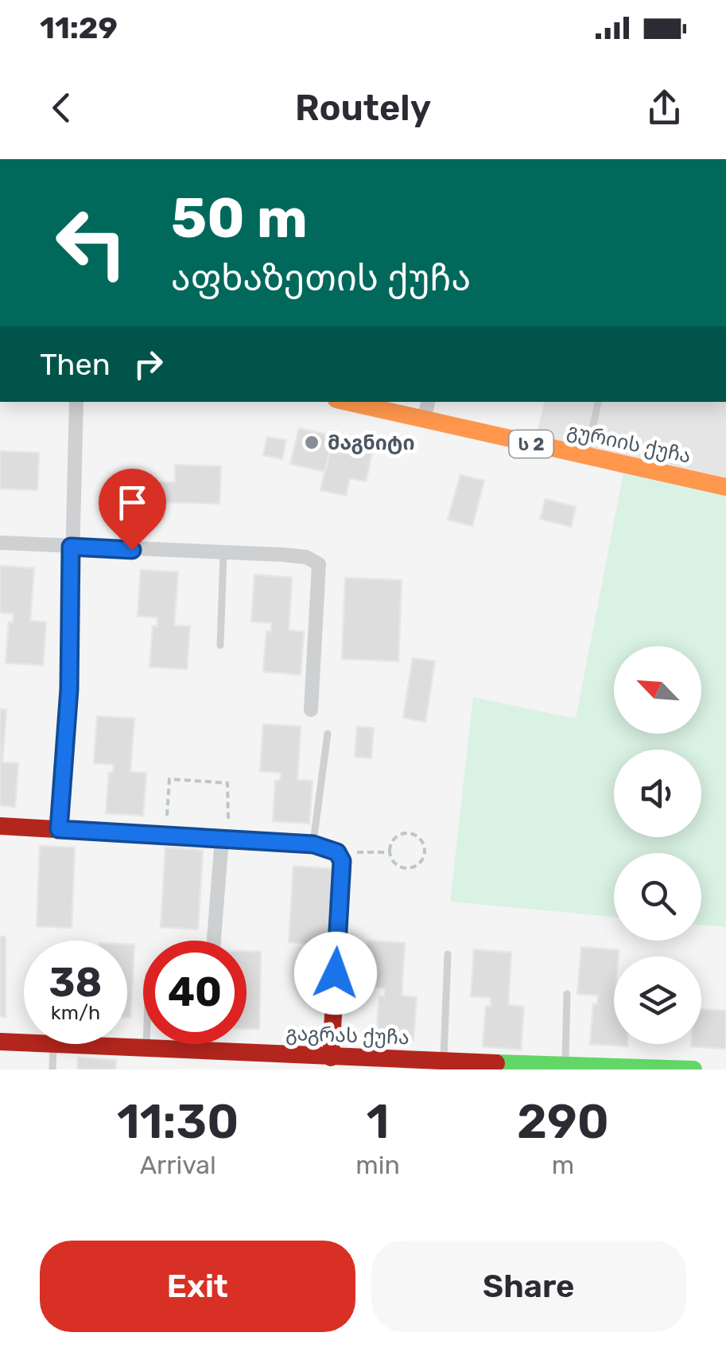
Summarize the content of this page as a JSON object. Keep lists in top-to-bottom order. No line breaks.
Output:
{"streets":{"main road":["გურიის ქუჩა","ს 2","გაგრას ქუჩა"]},"places":["მაგნიტი"],"north":"top left","page":{"status":"11:29","header":"Routely","turn":["50 m","აფხაზეთის ქუჩა"],"then":"Then","speed":"38 km/h","limit":"40","eta":["11:30","Arrival","1","min","290","m"],"buttons":["Exit","Share"]}}
